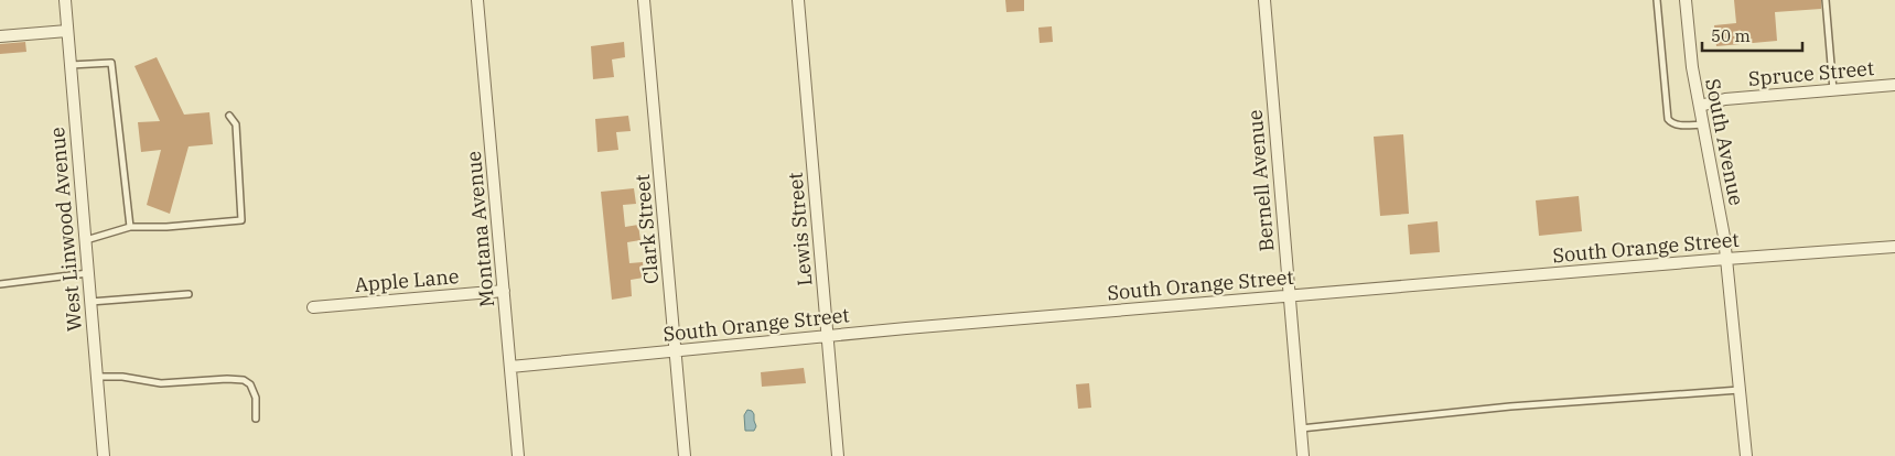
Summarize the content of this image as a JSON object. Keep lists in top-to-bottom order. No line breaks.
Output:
{"streets":{"street":["Spruce Street","South Avenue","Bernell Avenue","West Linwood Avenue","Montana Avenue","Clark Street","Lewis Street","South Orange Street","Apple Lane"]},"crossings":[["Spruce Street","South Avenue"],["South Avenue","South Orange Street"],["Bernell Avenue","South Orange Street"],["Montana Avenue","South Orange Street"],["Montana Avenue","Apple Lane"],["Clark Street","South Orange Street"],["Lewis Street","South Orange Street"]],"scale_bar":"50 m"}
